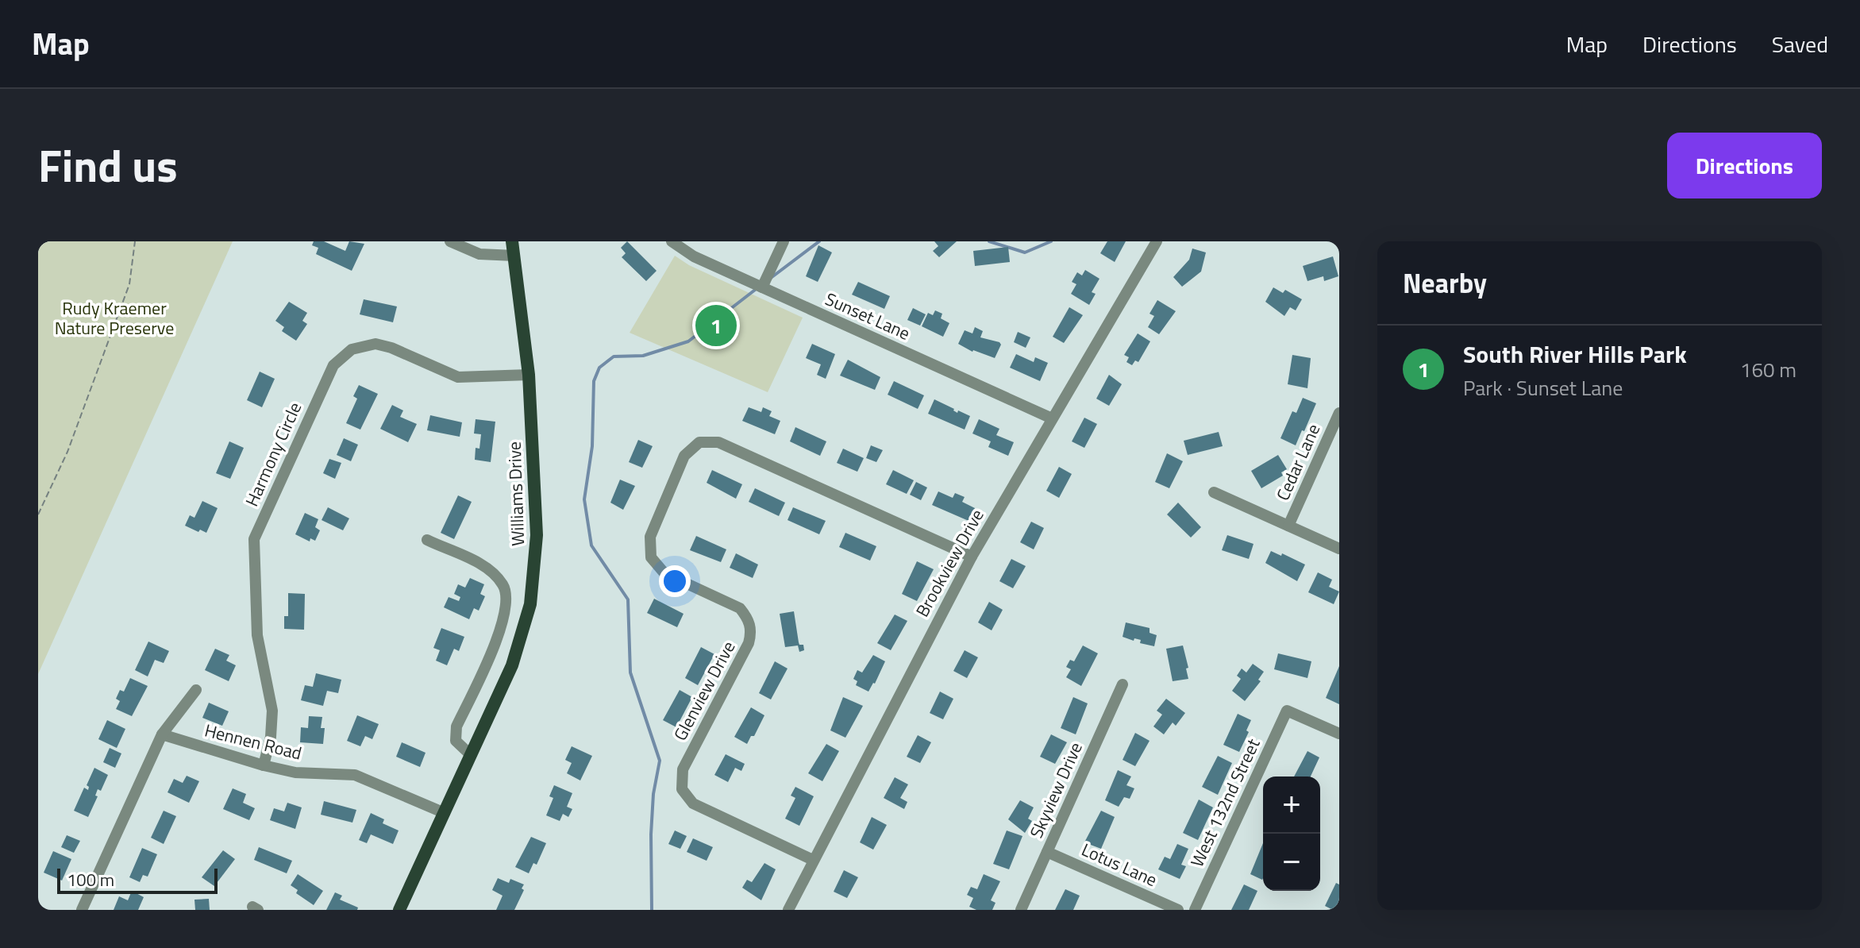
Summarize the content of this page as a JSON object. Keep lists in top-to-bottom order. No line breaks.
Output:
{"streets":{"main road":["Williams Drive"],"street":["Sunset Lane","Harmony Circle","Cedar Lane","Brookview Drive","Glenview Drive","Hennen Road","Skyview Drive","West 132nd Street","Lotus Lane"]},"crossings":[["Sunset Lane","Brookview Drive"],["Harmony Circle","Williams Drive"],["Harmony Circle","Hennen Road"],["Williams Drive","Hennen Road"],["Brookview Drive","Glenview Drive"],["Skyview Drive","Lotus Lane"]],"parks":["Rudy Kraemer Nature Preserve"],"scale_bar":"100 m","page":{"header":"Map","nav":["Map","Directions","Saved"],"title":"Find us","buttons":"Directions","heading":"Nearby","pins":"1","list":[{"mark":"1","name":"South River Hills Park","note":"Park · Sunset Lane","value":"160 m"}],"map_buttons":["+","−"],"scale":"100 m"}}
